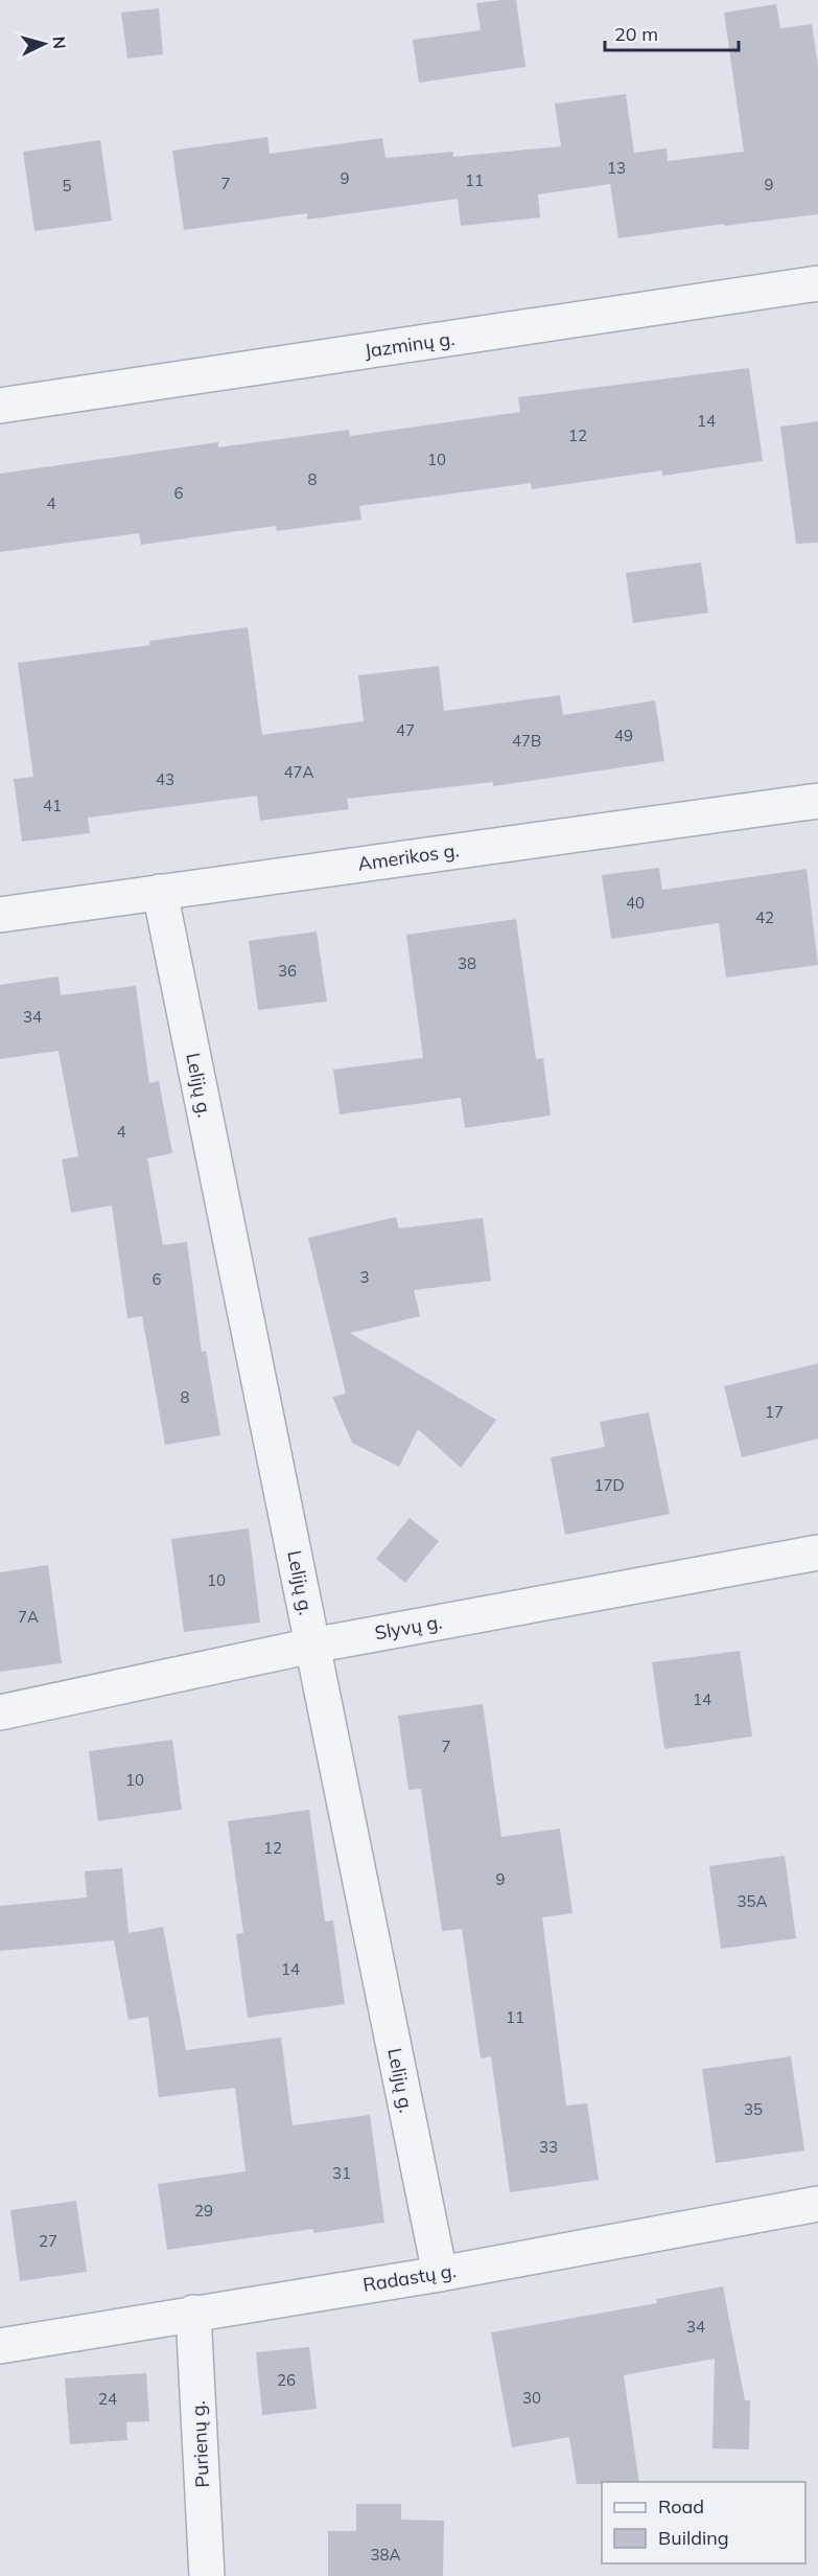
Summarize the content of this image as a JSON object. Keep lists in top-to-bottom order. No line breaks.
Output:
{"streets":{"street":["Jazminų g.","Amerikos g.","Lelijų g.","Slyvų g.","Radastų g.","Purienų g."]},"crossings":[["Amerikos g.","Lelijų g."],["Lelijų g.","Slyvų g."],["Lelijų g.","Radastų g."],["Radastų g.","Purienų g."]],"house_numbers":["13","9","11","7","9","5","14","12","10","8","6","4","47","49","47B","47A","43","41","40","42","38","36","34","4","3","6","8","17","17D","10","7A","14","7","10","12","9","35A","14","11","35","33","31","29","27","34","26","30","24","38A"],"legend":["Road","Building"],"scale_bar":"20 m","north":"right"}
